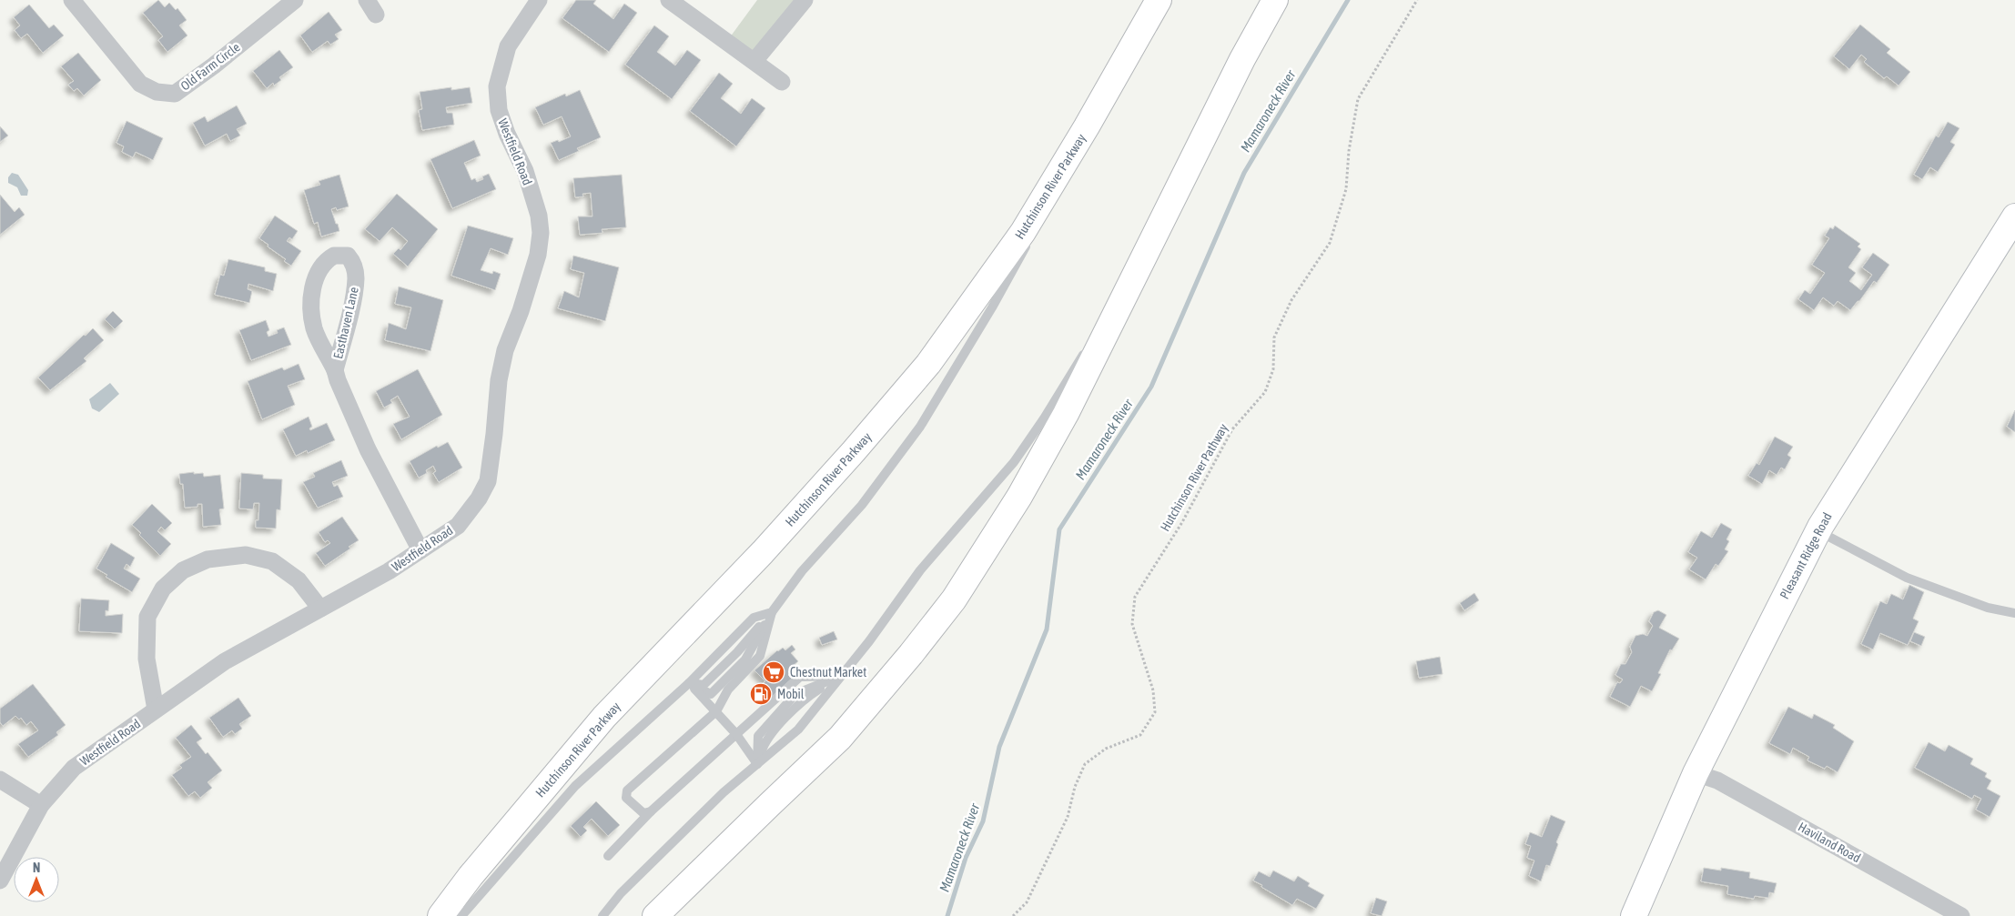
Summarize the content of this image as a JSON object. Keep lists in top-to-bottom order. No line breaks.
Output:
{"streets":{"main road":["Hutchinson River Parkway","Pleasant Ridge Road"],"street":["Old Farm Circle","Westfield Road","Easthaven Lane","Haviland Road"],"path":["Hutchinson River Pathway"]},"crossings":[["Westfield Road","Easthaven Lane"],["Pleasant Ridge Road","Haviland Road"]],"water":["Mamaroneck River"],"places":{"supermarket":["Chestnut Market"],"fuel station":["Mobil"]},"north":"top"}
